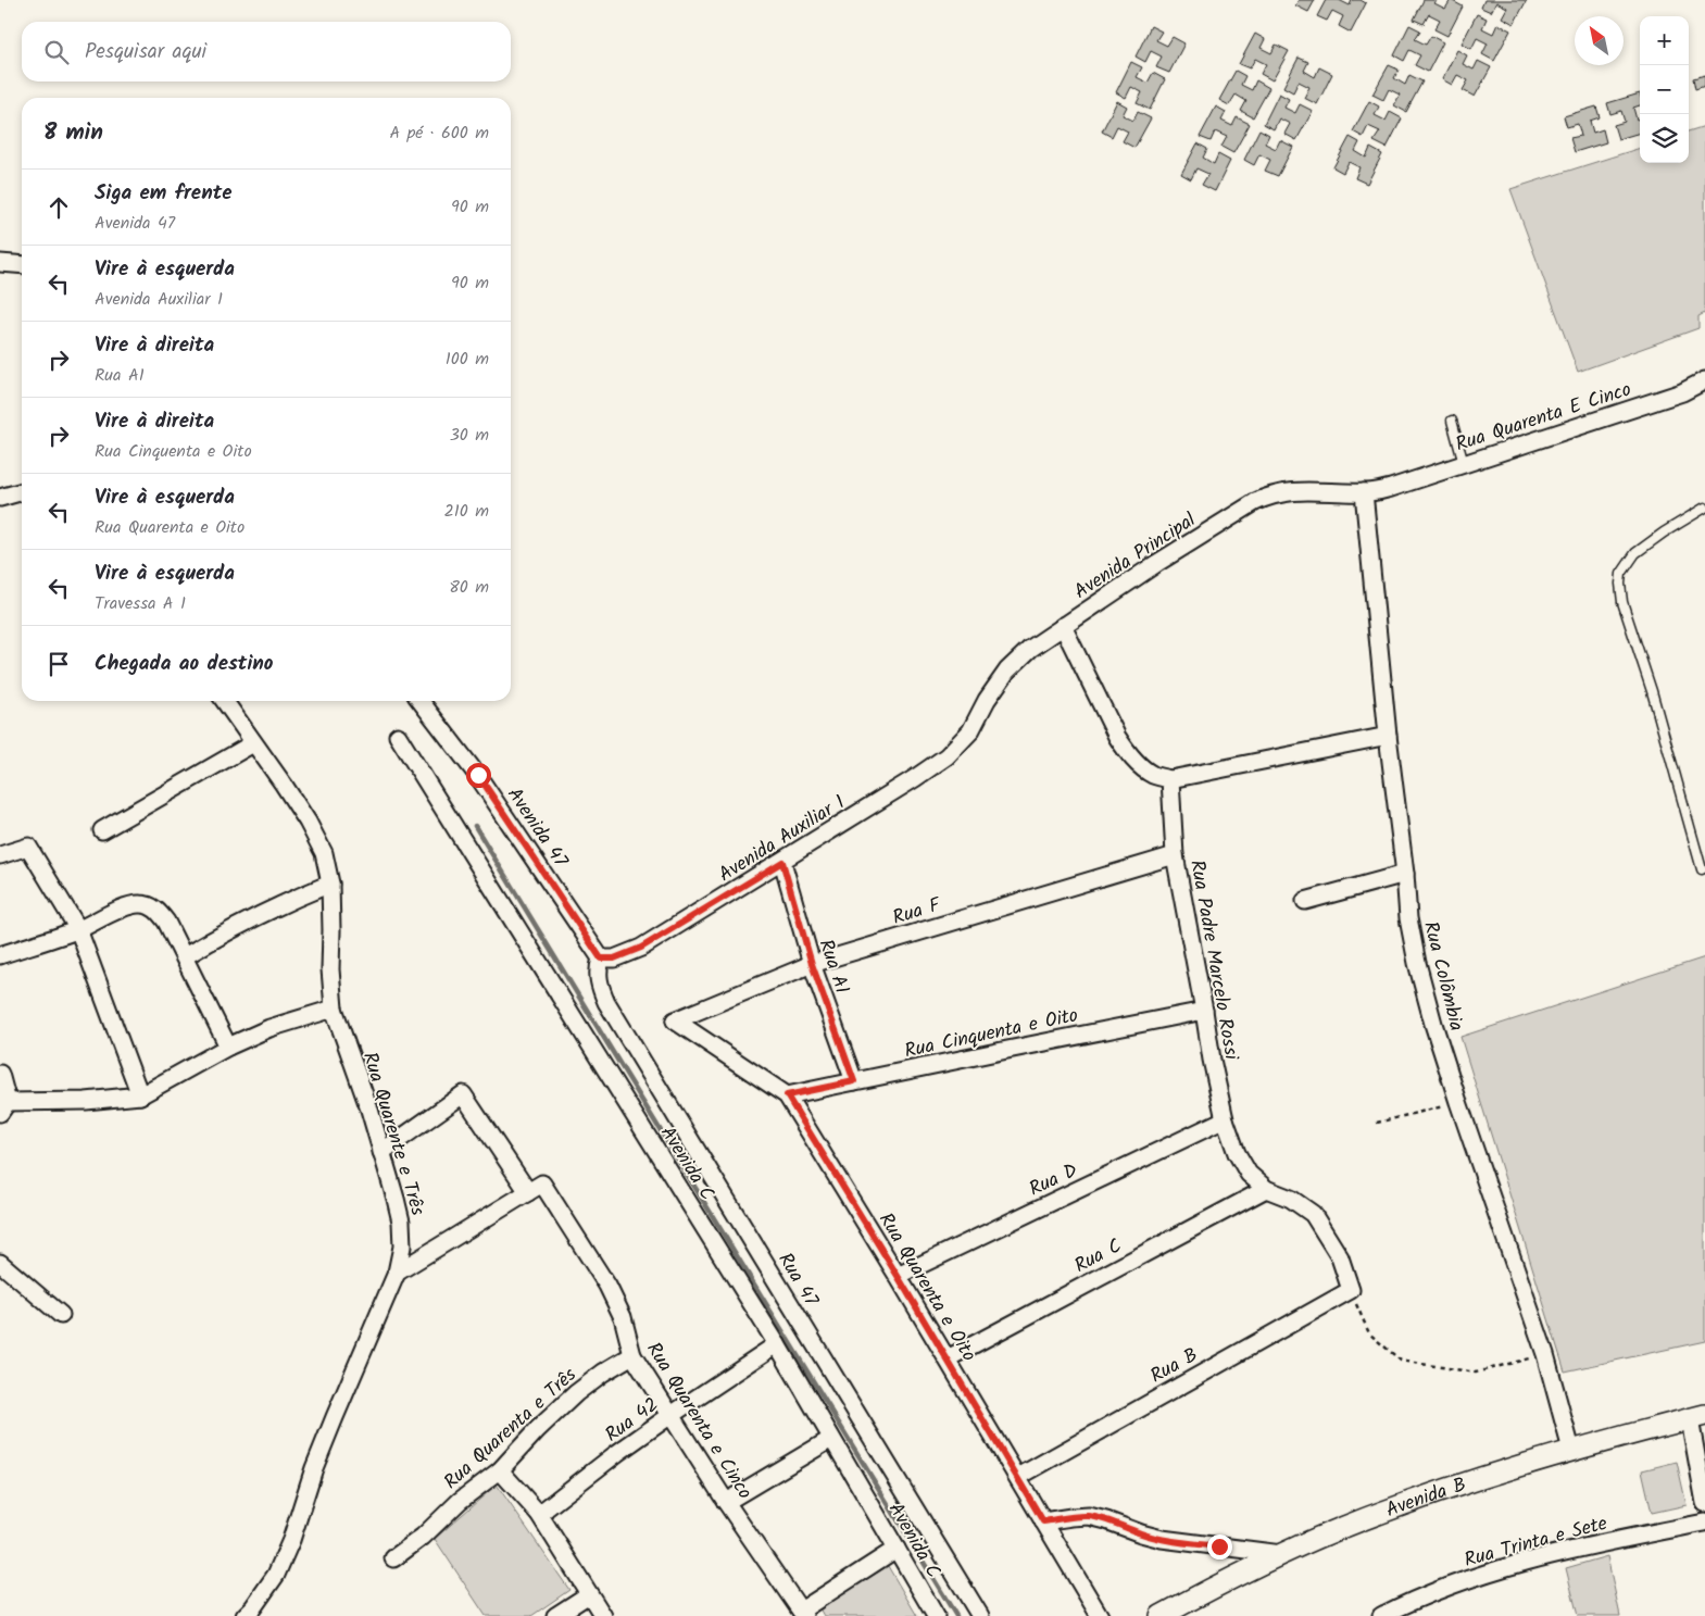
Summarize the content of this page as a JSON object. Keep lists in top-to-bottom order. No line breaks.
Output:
{"streets":{"street":["Rua Quarenta E Cinco","Avenida Principal","Avenida 47","Avenida Auxiliar 1","Rua F","Rua Padre Marcelo Rossi","Rua A1","Rua Colômbia","Rua Cinquenta e Oito","Rua Quarente e Três","Avenida C","Rua D","Rua C","Rua 47","Rua Quarenta e Oito","Rua B","Rua 42","Rua Quarenta e Cinco","Rua Quarenta e Três","Avenida B","Rua Trinta e Sete"]},"crossings":[["Rua Quarenta E Cinco","Avenida Principal"],["Rua Quarenta E Cinco","Rua Colômbia"],["Avenida Principal","Avenida Auxiliar 1"],["Avenida Principal","Rua Colômbia"],["Avenida 47","Avenida Auxiliar 1"],["Avenida 47","Rua 47"],["Avenida Auxiliar 1","Rua A1"],["Avenida Auxiliar 1","Rua 47"],["Rua F","Rua Padre Marcelo Rossi"],["Rua F","Rua A1"],["Rua F","Rua Quarenta e Oito"],["Rua Padre Marcelo Rossi","Rua Cinquenta e Oito"],["Rua Padre Marcelo Rossi","Rua D"],["Rua Padre Marcelo Rossi","Rua C"],["Rua Padre Marcelo Rossi","Rua B"],["Rua A1","Rua Cinquenta e Oito"],["Rua Colômbia","Avenida B"],["Rua Cinquenta e Oito","Rua Quarenta e Oito"],["Rua Quarente e Três","Rua Quarenta e Cinco"],["Avenida C","Rua 42"],["Rua D","Rua Quarenta e Oito"],["Rua C","Rua Quarenta e Oito"],["Rua Quarenta e Oito","Rua B"],["Rua 42","Rua Quarenta e Cinco"],["Rua Quarenta e Cinco","Rua Quarenta e Três"]],"north":"top left","page":{"map_buttons":["+","−"],"search":"Pesquisar aqui","heading":["8 min","A pé · 600 m"],"list":[["Siga em frente","Avenida 47","90 m"],["Vire à esquerda","Avenida Auxiliar 1","90 m"],["Vire à direita","Rua A1","100 m"],["Vire à direita","Rua Cinquenta e Oito","30 m"],["Vire à esquerda","Rua Quarenta e Oito","210 m"],["Vire à esquerda","Travessa A 1","80 m"],"Chegada ao destino"]}}
